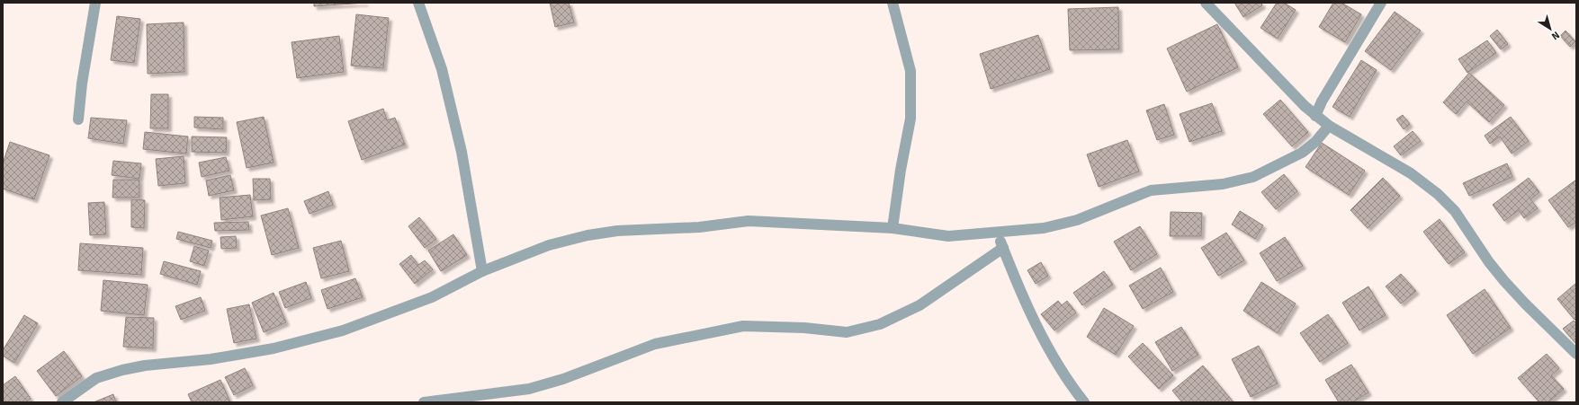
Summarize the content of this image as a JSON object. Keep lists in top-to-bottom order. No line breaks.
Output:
{"north":"bottom right"}
